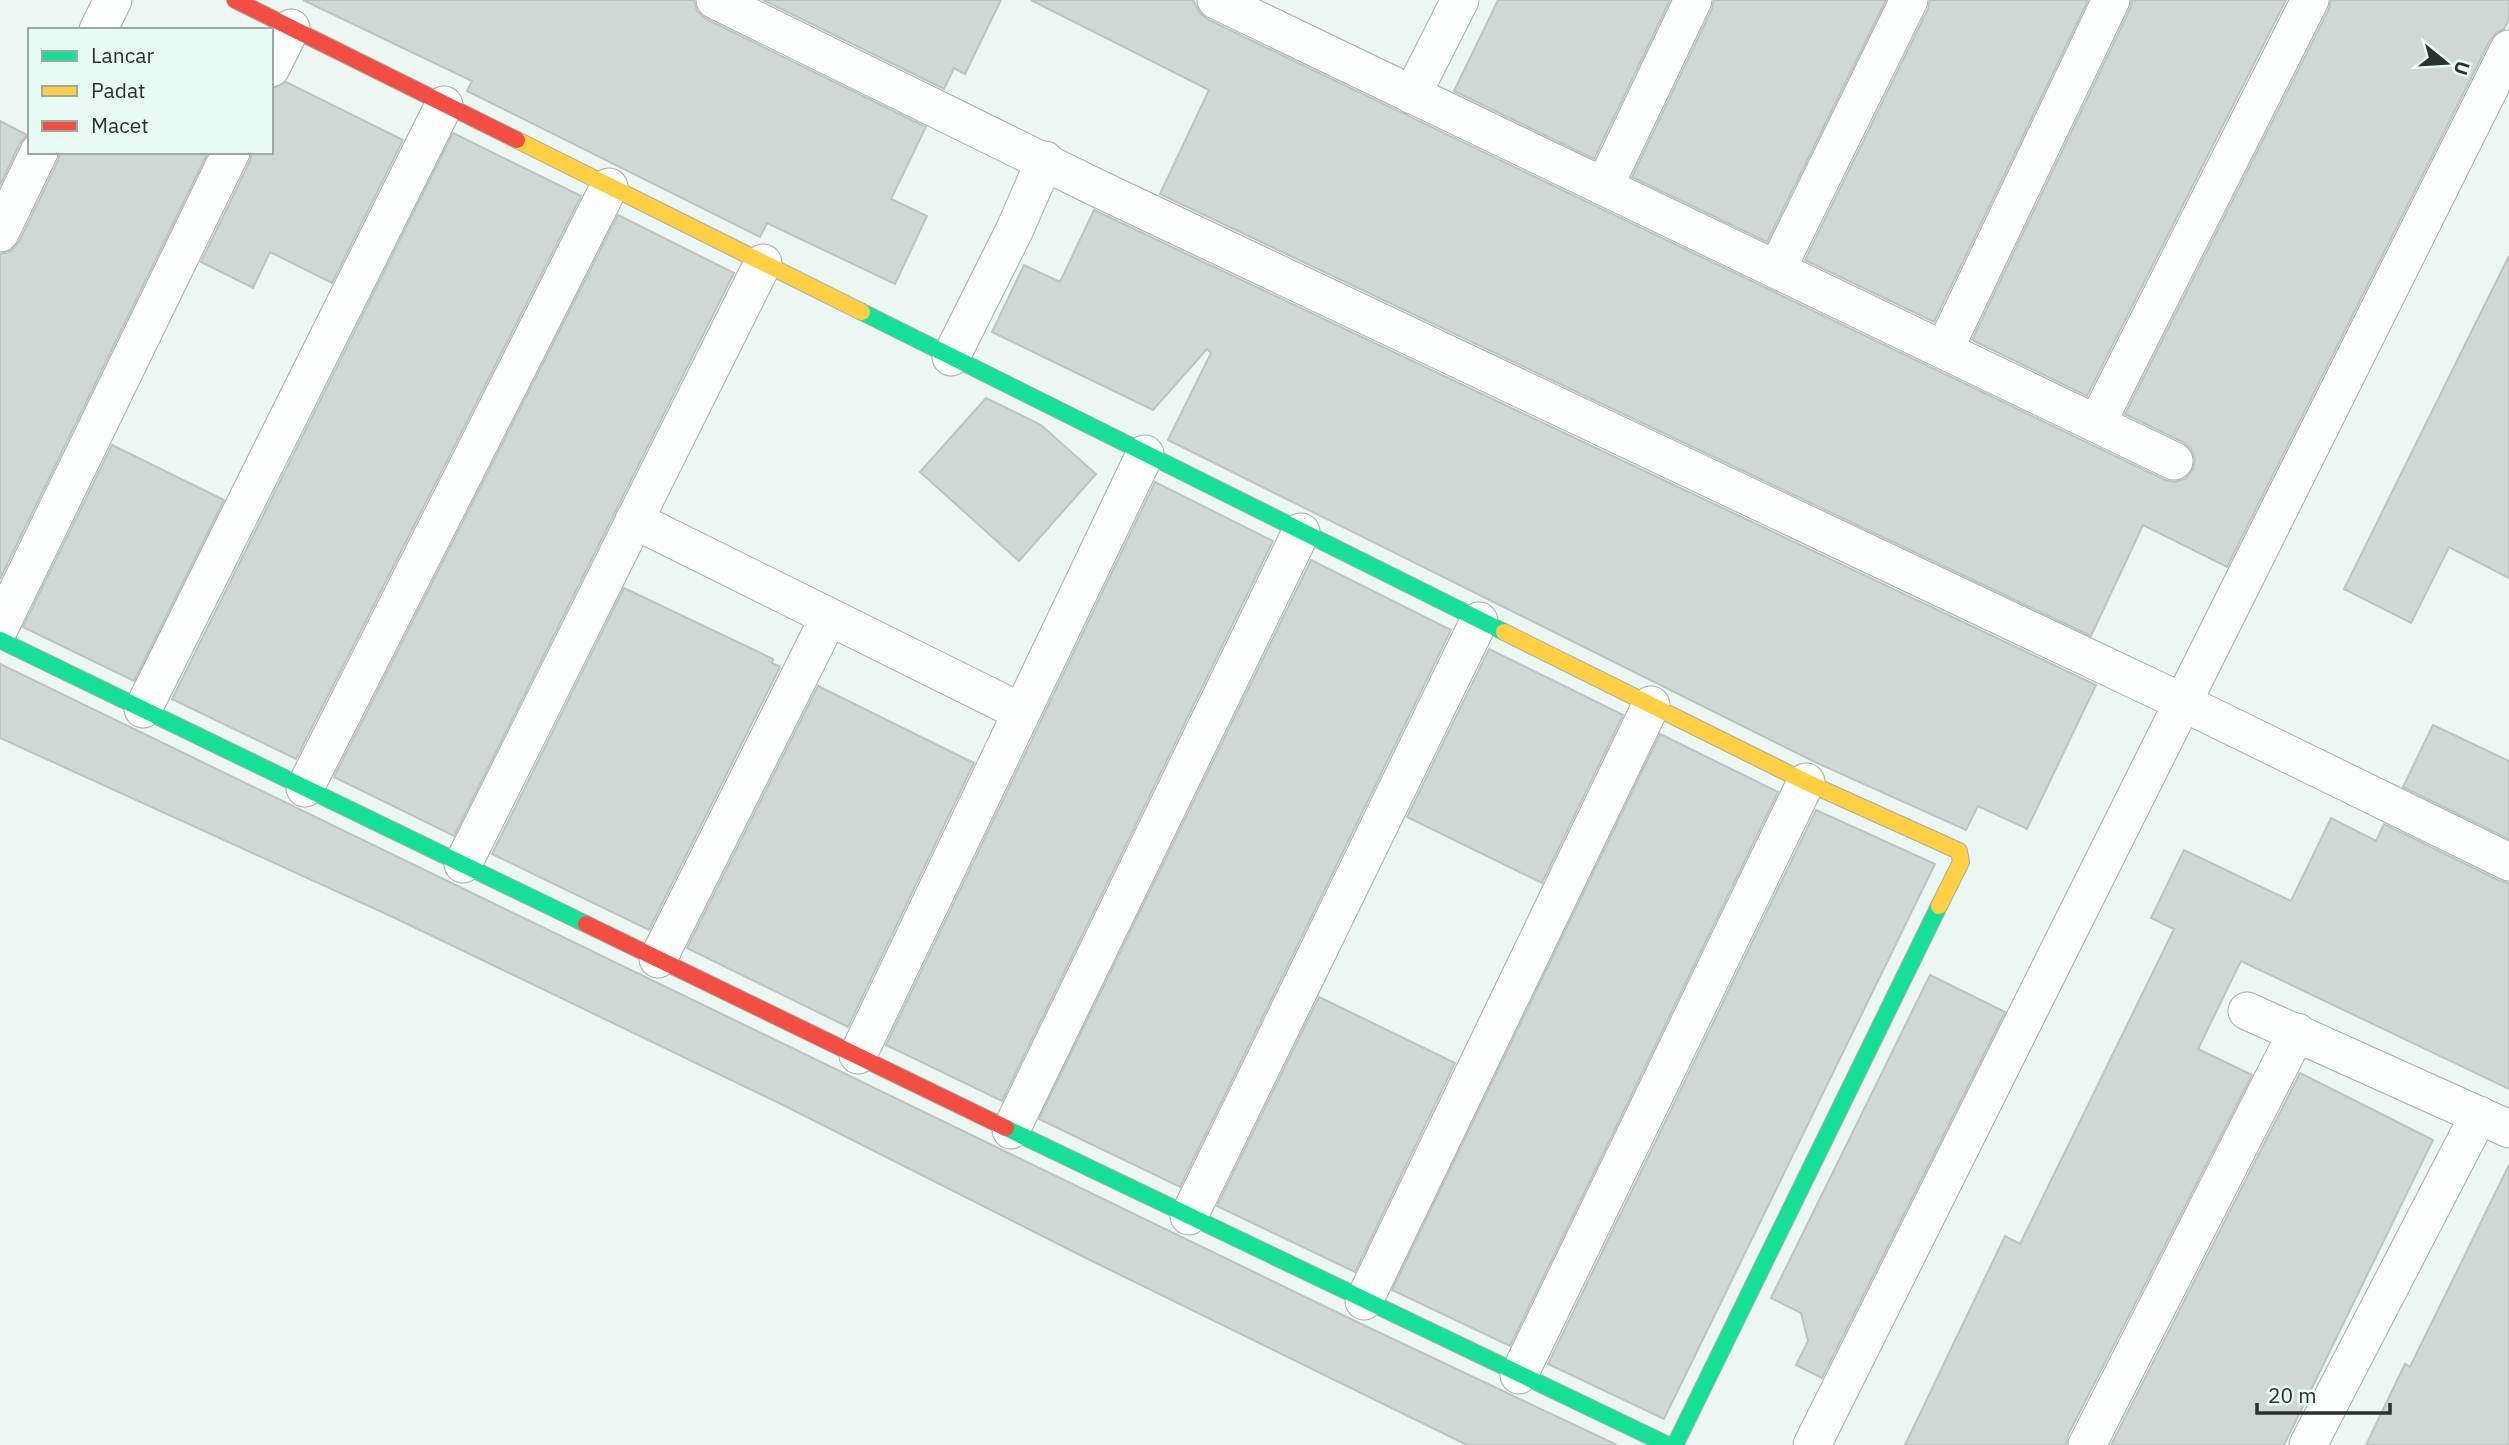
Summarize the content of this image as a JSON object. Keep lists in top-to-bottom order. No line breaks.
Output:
{"legend":["Lancar","Padat","Macet"],"scale_bar":"20 m","north":"right"}
